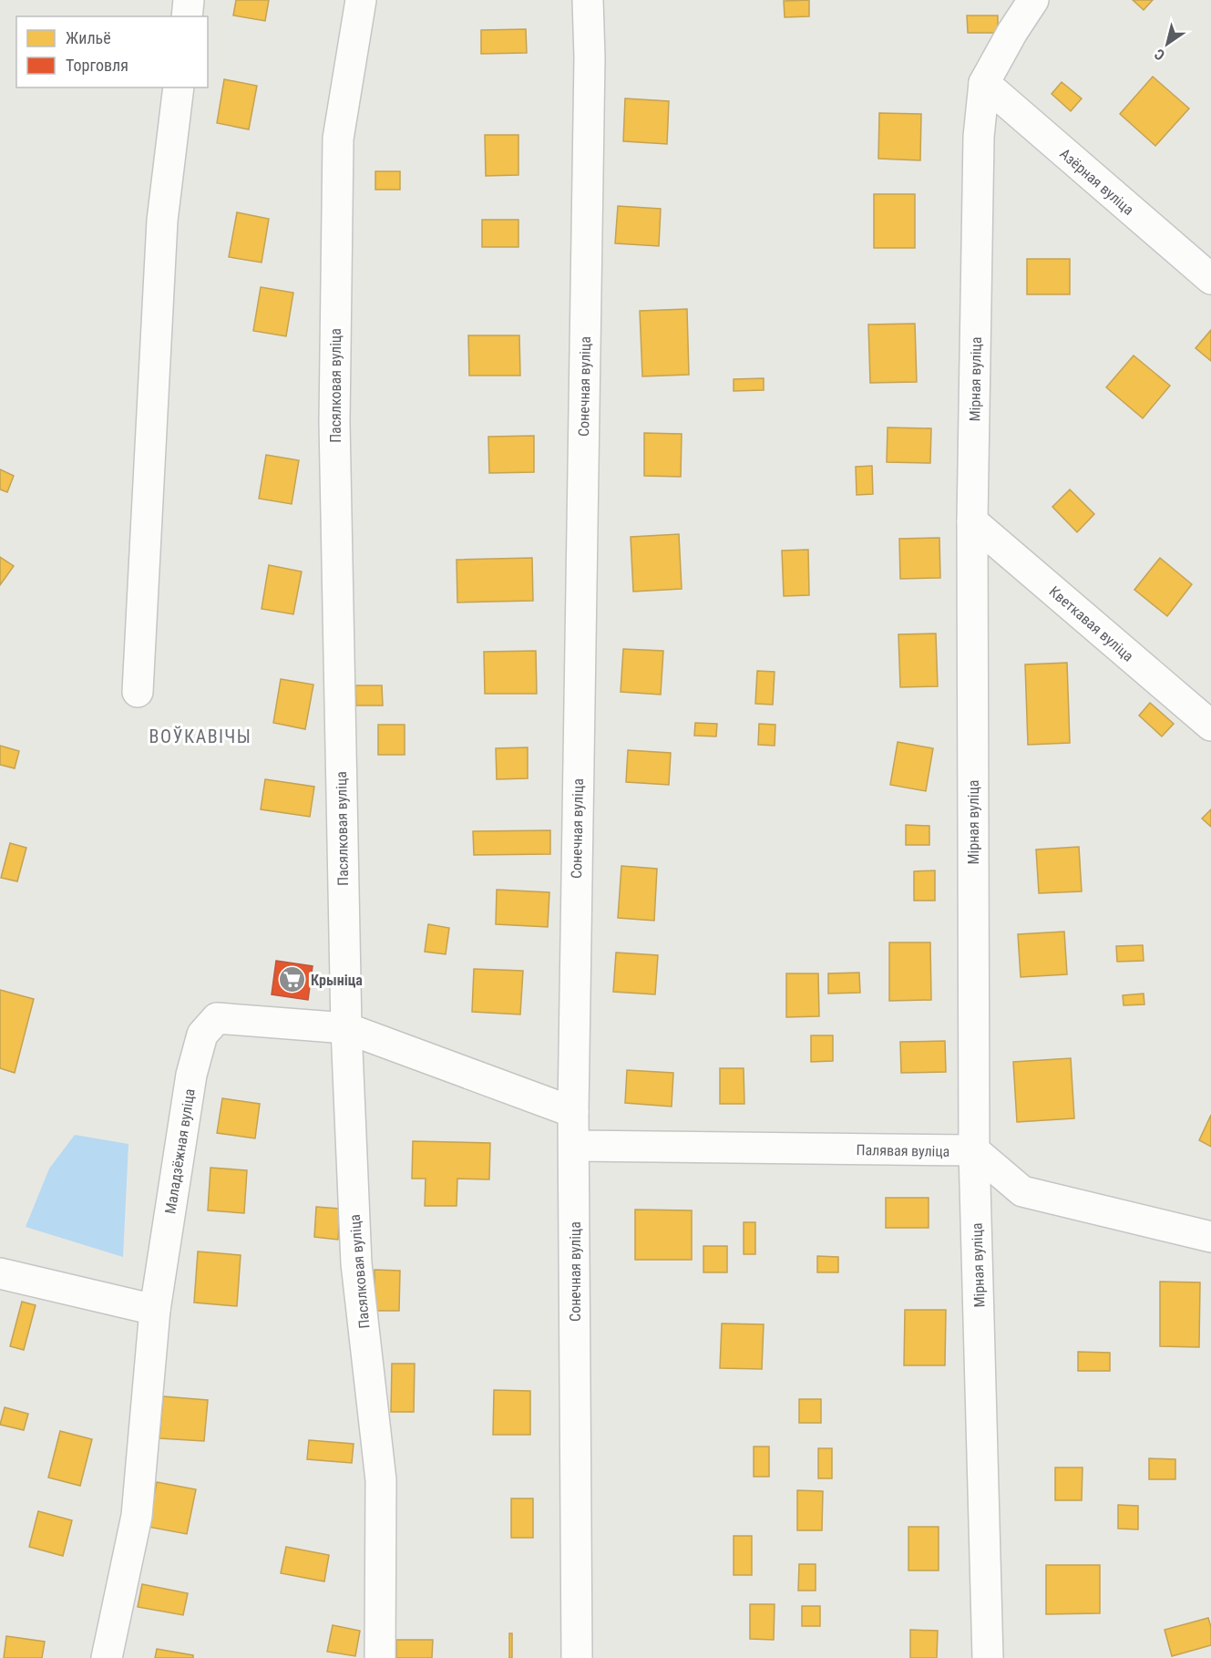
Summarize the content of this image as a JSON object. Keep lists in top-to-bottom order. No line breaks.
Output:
{"streets":{"street":["Азёрная вуліца","Мірная вуліца","Пасялковая вуліца","Сонечная вуліца","Кветкавая вуліца","Палявая вуліца","Маладзёжная вуліца"]},"crossings":[["Азёрная вуліца","Мірная вуліца"],["Мірная вуліца","Кветкавая вуліца"],["Мірная вуліца","Палявая вуліца"],["Пасялковая вуліца","Маладзёжная вуліца"],["Сонечная вуліца","Палявая вуліца"],["Сонечная вуліца","Маладзёжная вуліца"]],"districts":["ВОЎКАВІЧЫ"],"places":{"supermarket":["Крыніца"]},"legend":["Жильё","Торговля"],"north":"bottom left"}
